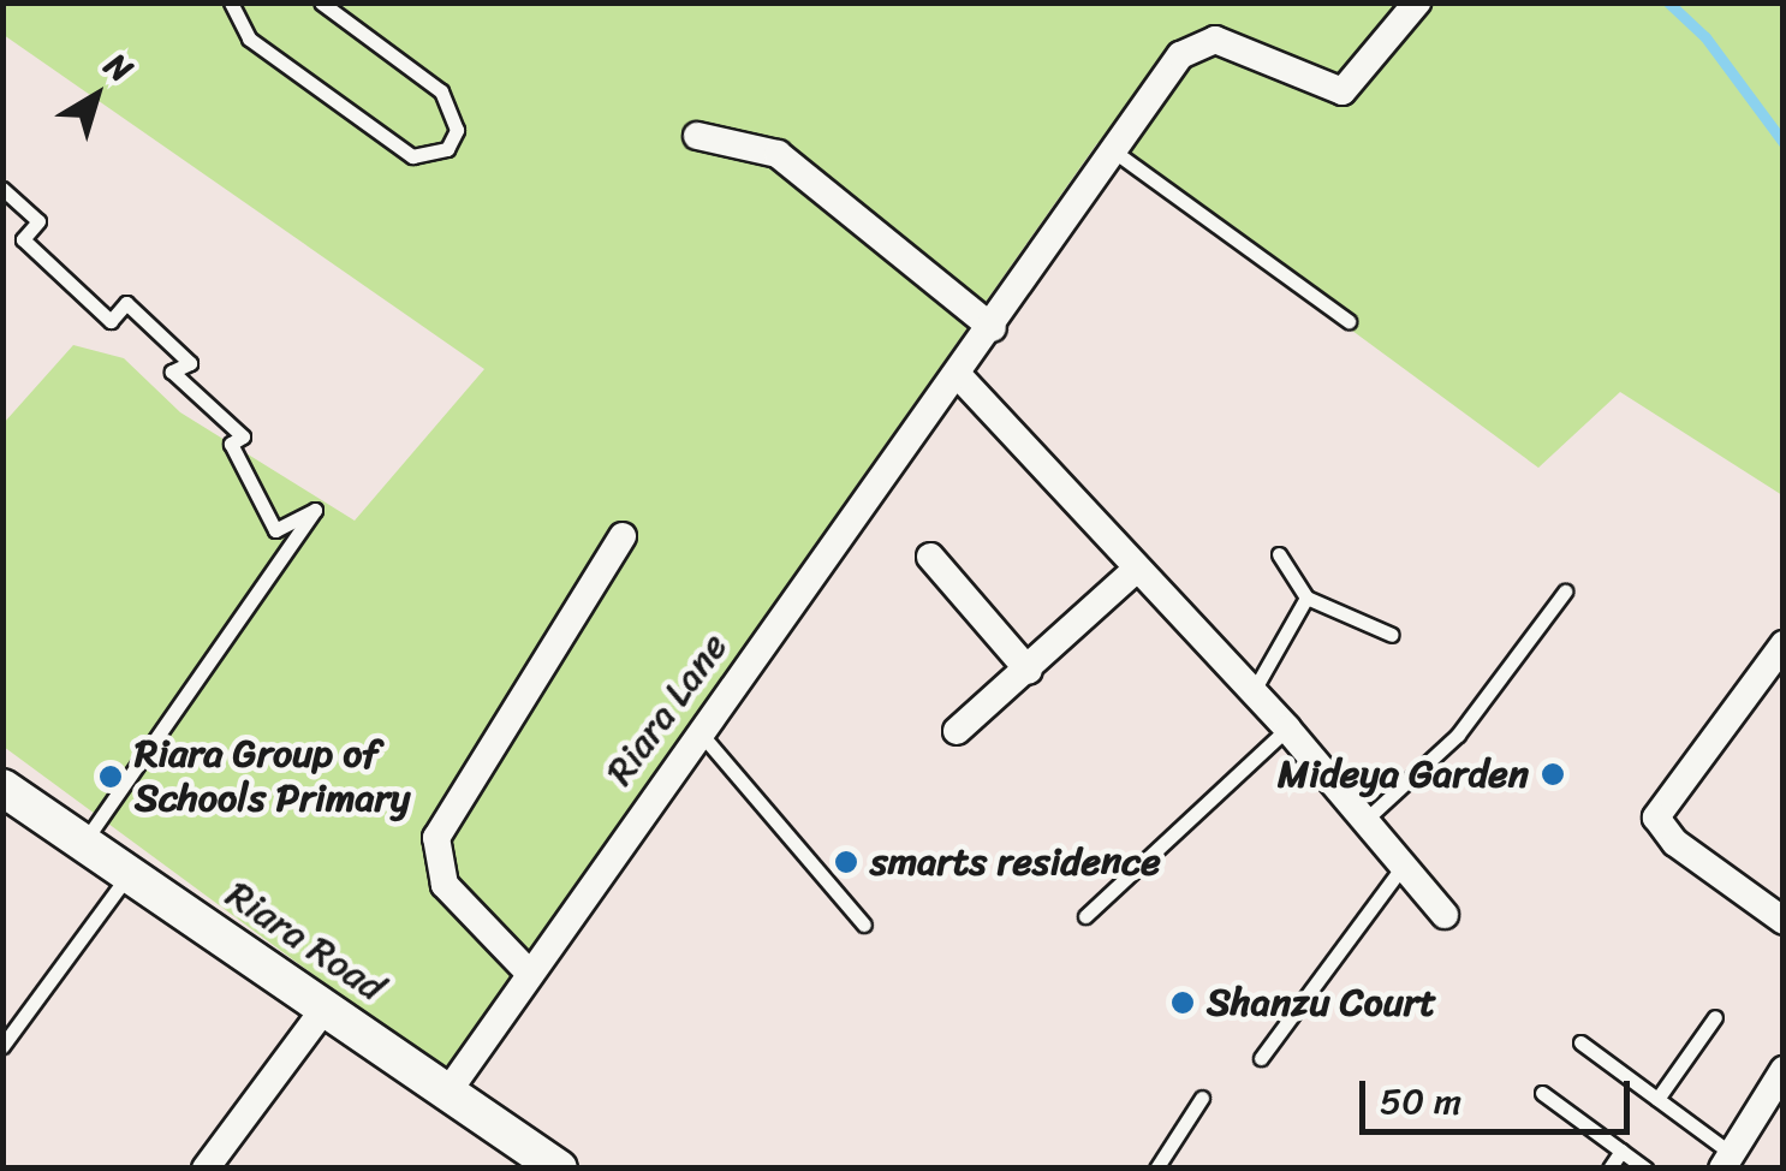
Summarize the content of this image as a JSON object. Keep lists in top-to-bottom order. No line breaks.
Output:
{"streets":{"street":["Riara Lane","Riara Road"]},"crossings":[["Riara Lane","Riara Road"]],"places":["Mideya Garden","Riara Group of Schools Primary","smarts residence","Shanzu Court"],"scale_bar":"50 m","north":"top right"}
